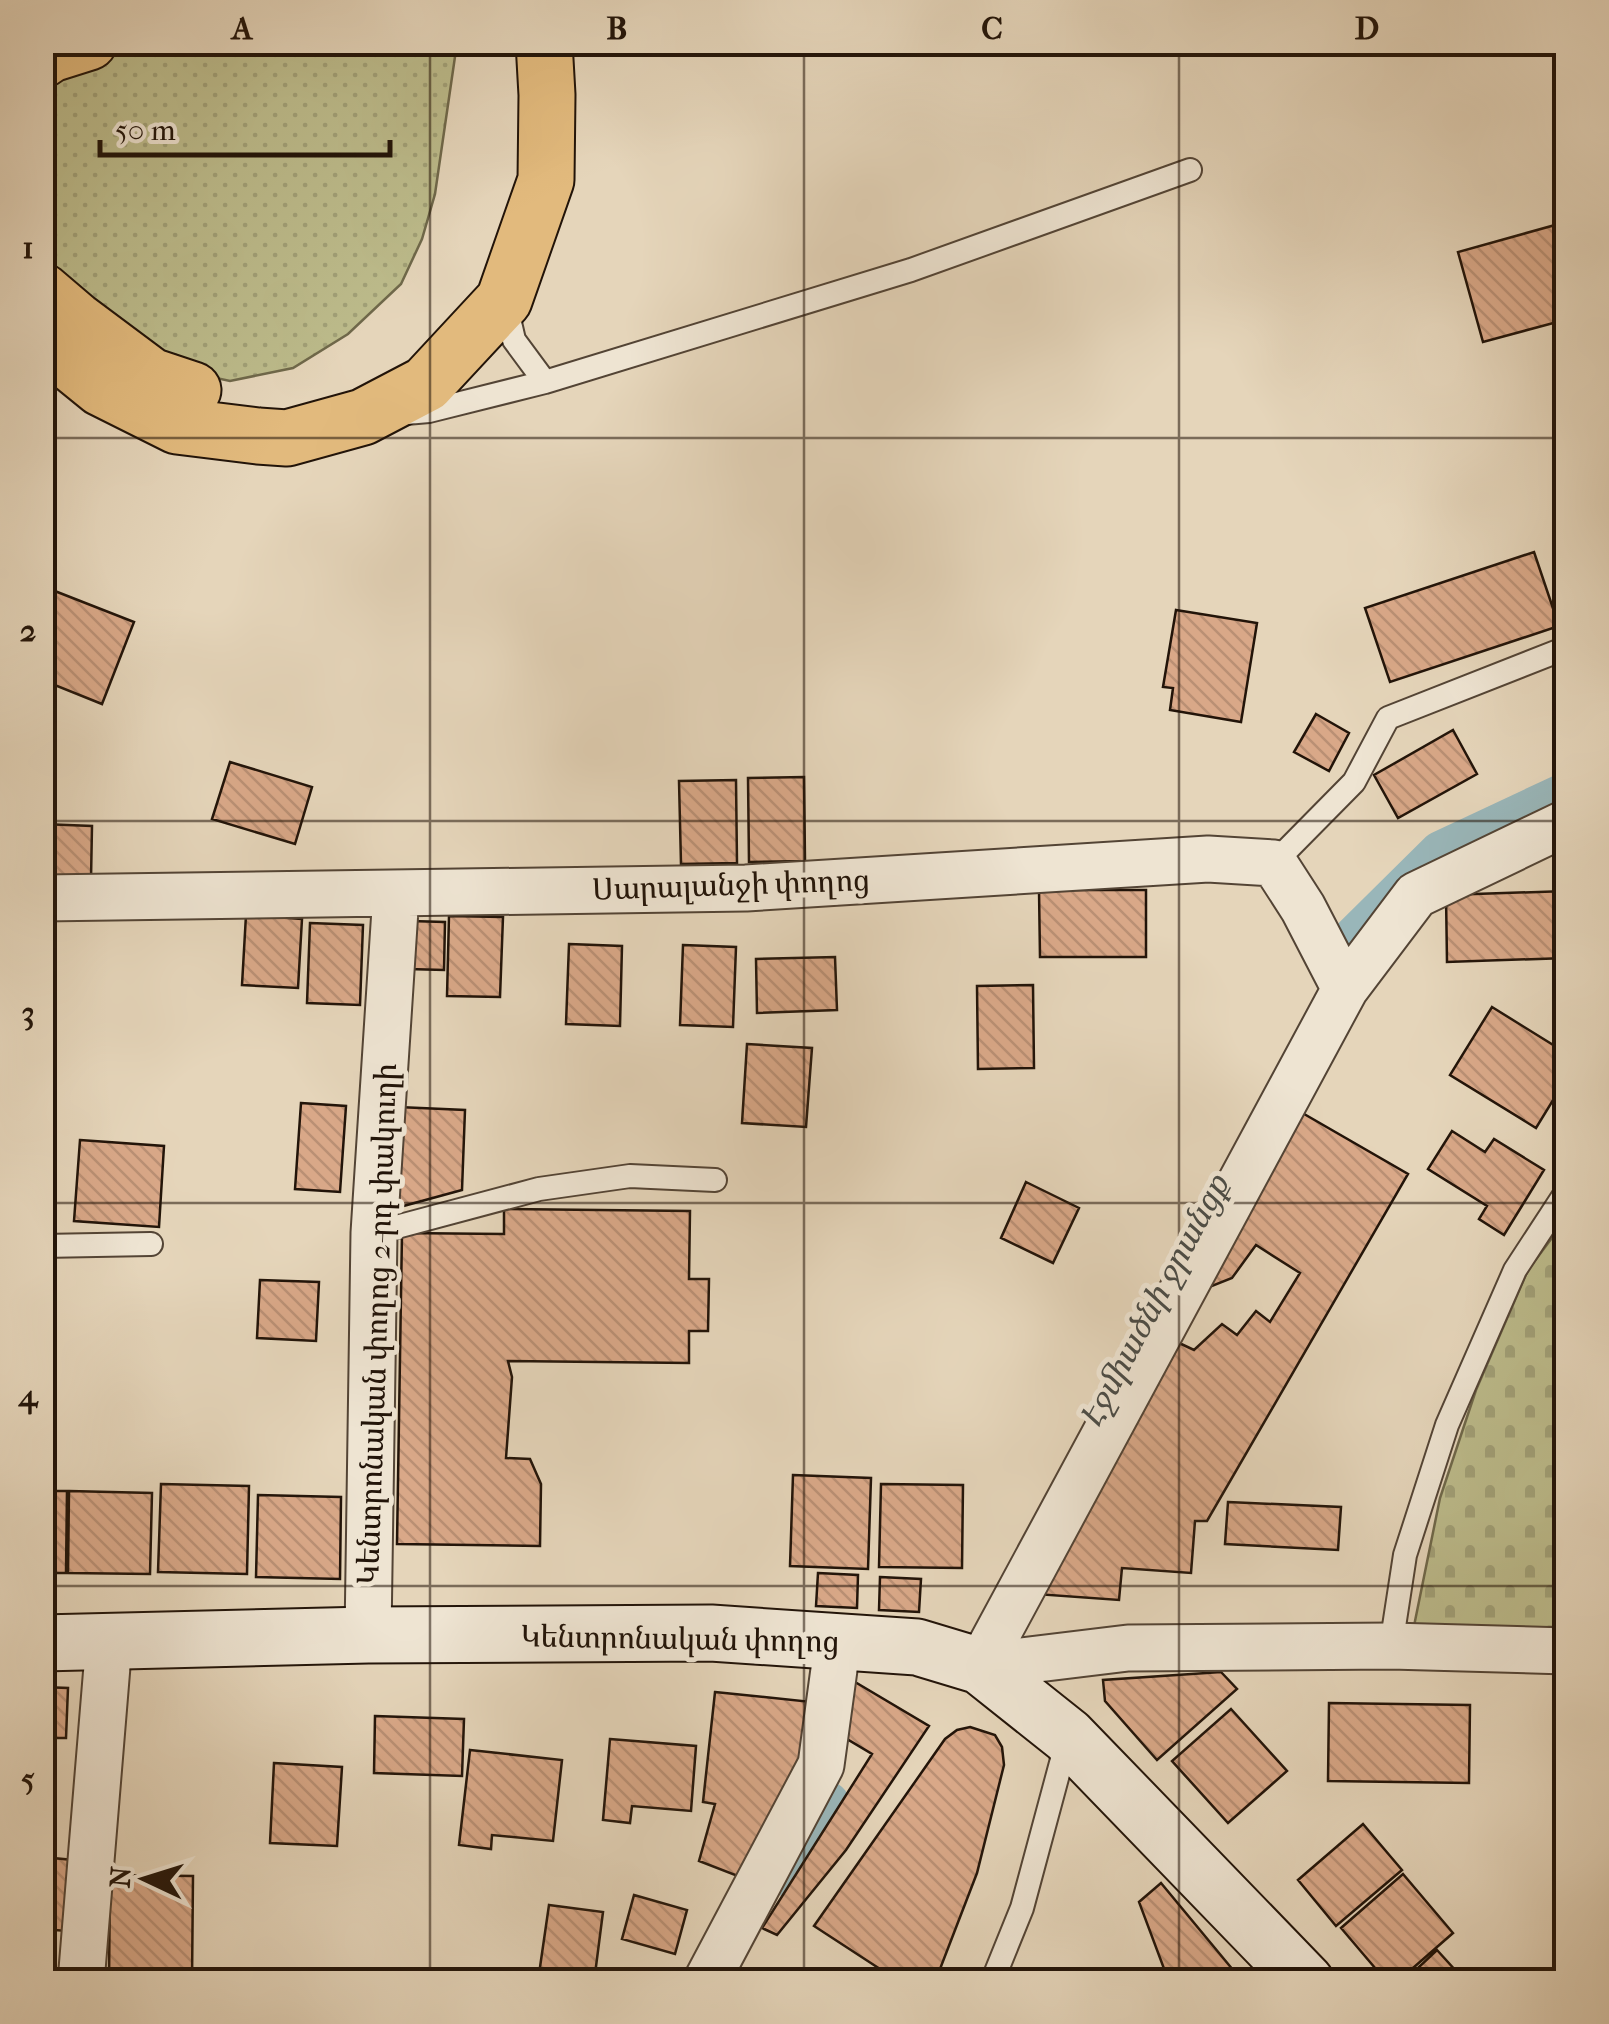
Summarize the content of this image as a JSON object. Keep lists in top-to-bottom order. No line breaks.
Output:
{"streets":{"main road":["Կենտրոնական փողոց"],"street":["Սարալանջի փողոց","Կենտրոնական փողոց 2-րդ փակուղի"]},"crossings":[["Սարալանջի փողոց","Կենտրոնական փողոց 2-րդ փակուղի"],["Կենտրոնական փողոց 2-րդ փակուղի","Կենտրոնական փողոց"]],"water":["Էջմիածնի ջրանցք"],"scale_bar":"50 m","north":"left","grid":{"columns":["A","B","C","D"],"rows":["1","2","3","4","5"]}}
